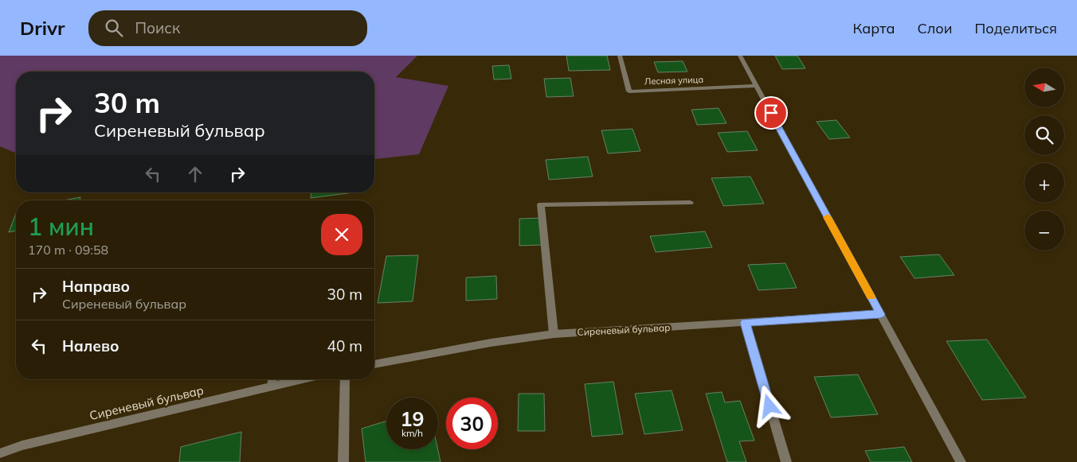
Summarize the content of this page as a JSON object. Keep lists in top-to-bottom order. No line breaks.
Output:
{"streets":{"street":["Лесная улица","Сиреневый бульвар"]},"north":"left","page":{"header":"Drivr","search":"Поиск","nav":["Карта","Слои","Поделиться"],"map_buttons":["+","−"],"turn":["30 m","Сиреневый бульвар"],"heading":["1 мин","170 m · 09:58"],"list":[{"name":"Направо","note":"Сиреневый бульвар","value":"30 m"},{"name":"Налево","value":"40 m"}],"speed":"19 km/h","limit":"30"}}
